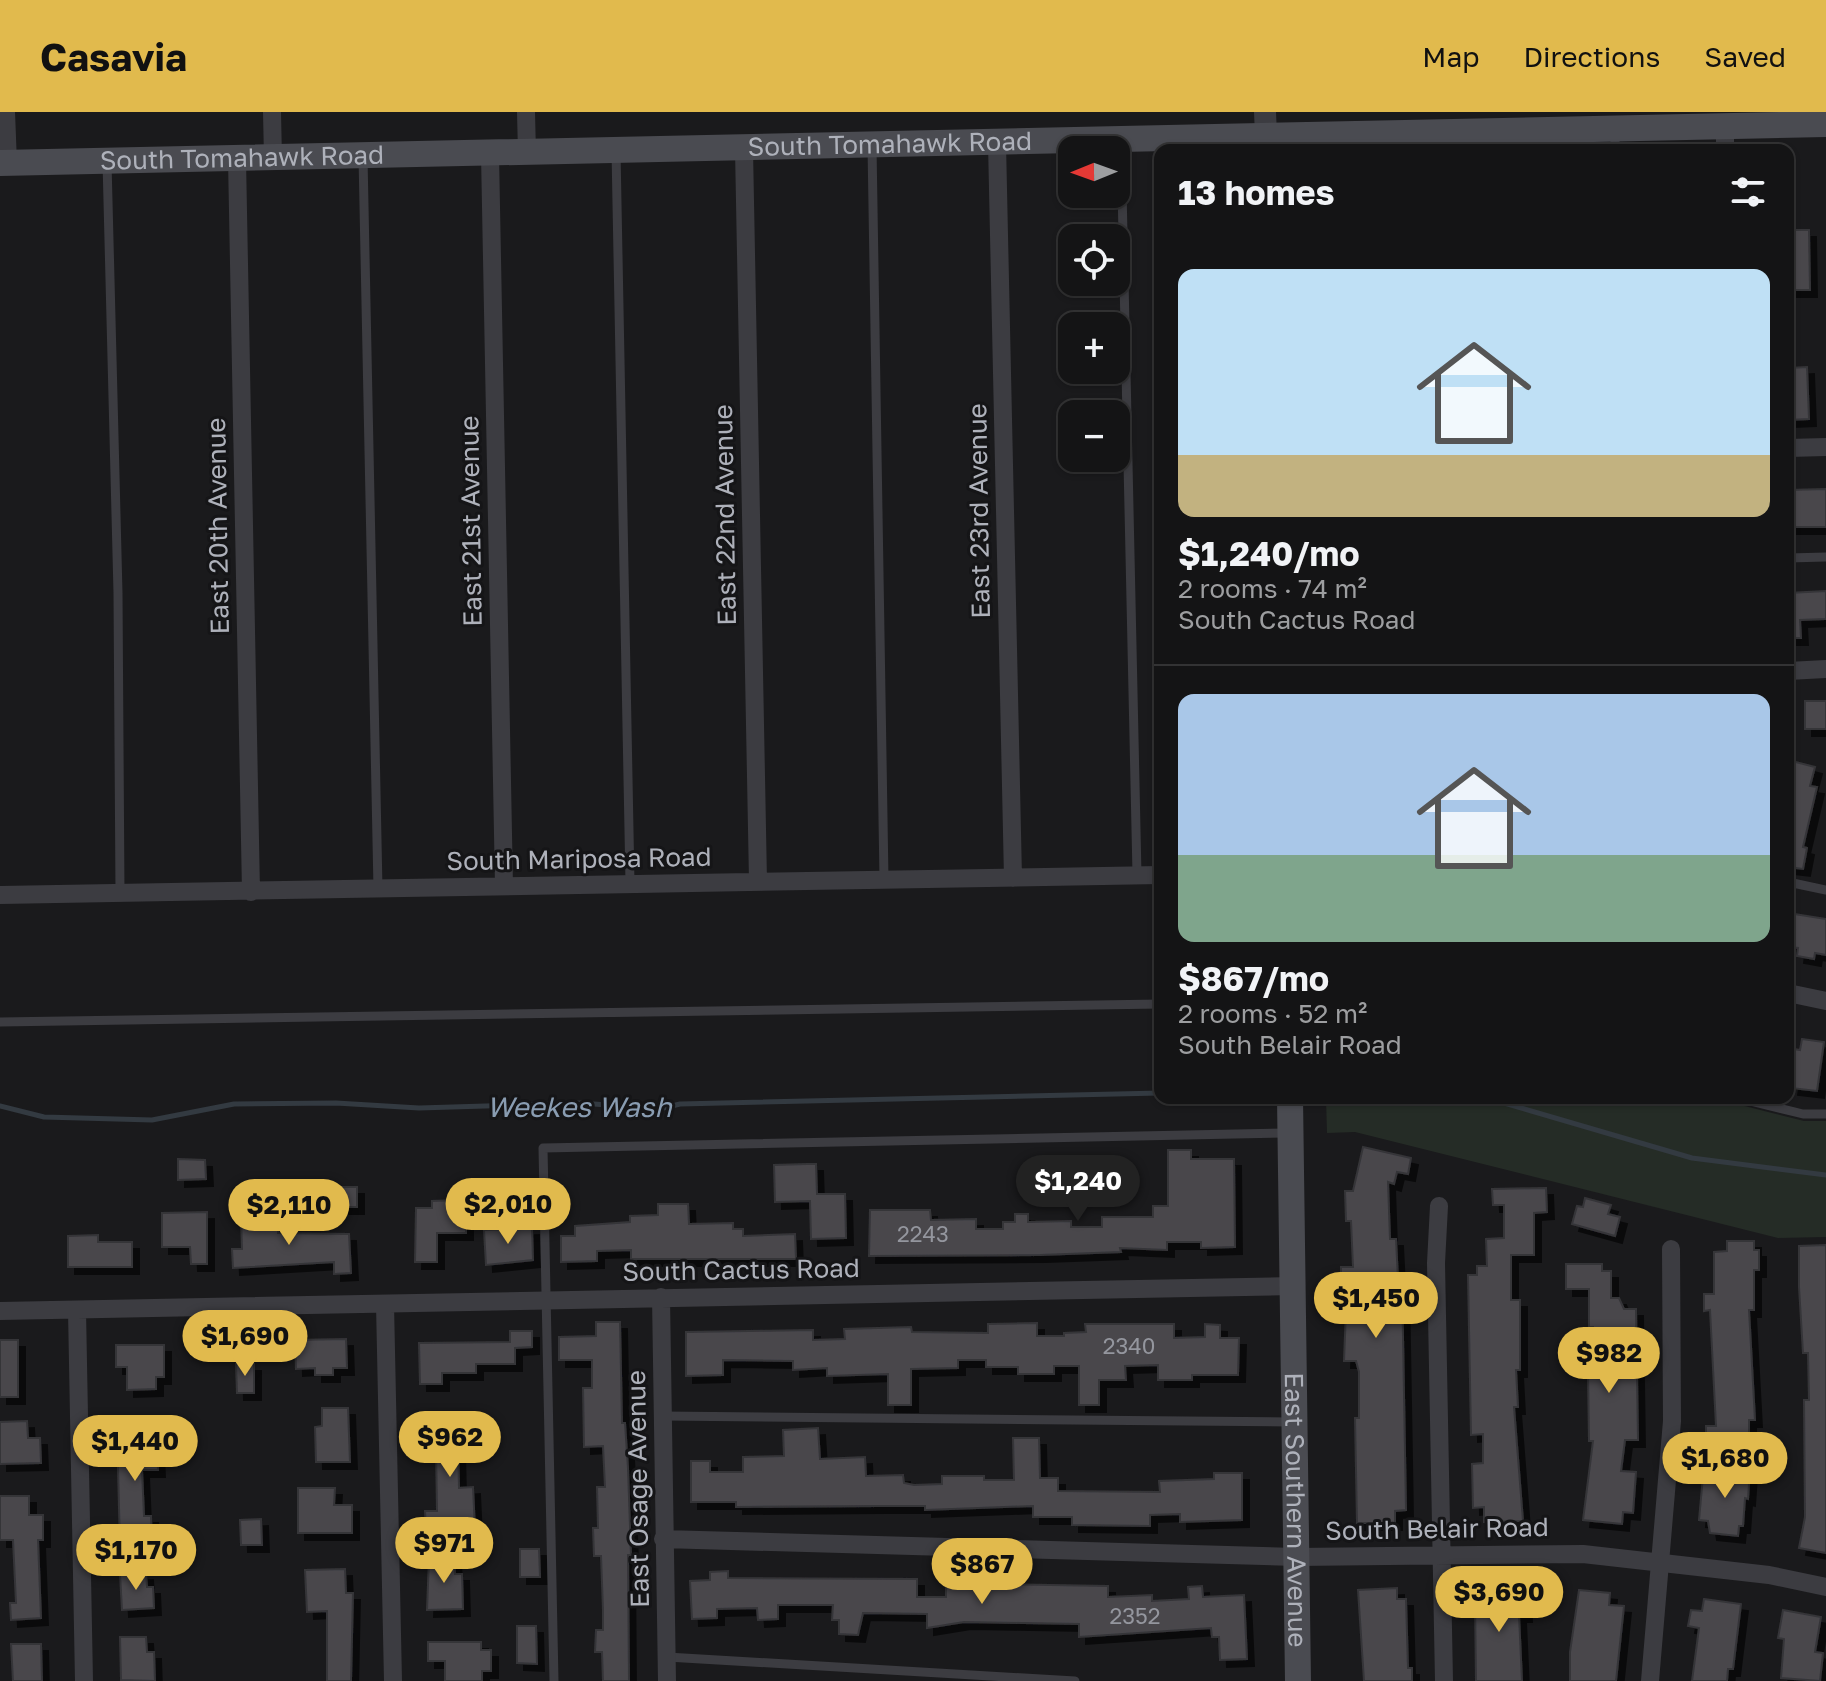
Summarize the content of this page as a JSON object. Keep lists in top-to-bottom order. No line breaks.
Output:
{"streets":{"main road":["South Tomahawk Road","East Southern Avenue"],"street":["East 23rd Avenue","East 22nd Avenue","East 21st Avenue","East 20th Avenue","South Mariposa Road","South Cactus Road","East Osage Avenue","South Belair Road"]},"crossings":[["South Tomahawk Road","East 23rd Avenue"],["South Tomahawk Road","East 22nd Avenue"],["South Tomahawk Road","East 21st Avenue"],["South Tomahawk Road","East 20th Avenue"],["East 23rd Avenue","South Mariposa Road"],["East 22nd Avenue","South Mariposa Road"],["East 21st Avenue","South Mariposa Road"],["East 20th Avenue","South Mariposa Road"],["South Cactus Road","East Osage Avenue"],["South Cactus Road","East Southern Avenue"],["East Osage Avenue","South Belair Road"],["East Southern Avenue","South Belair Road"]],"water":["Weekes Wash"],"house_numbers":["2243","2340","2352"],"north":"left","page":{"header":"Casavia","nav":["Map","Directions","Saved"],"map_buttons":["+","−"],"heading":"13 homes","list":[{"name":"$1,240/mo","note":"2 rooms · 74 m² · South Cactus Road"},{"name":"$867/mo","note":"2 rooms · 52 m² · South Belair Road"}],"price":["$1,240","$2,010","$2,110","$1,450","$1,690","$982","$962","$1,440","$1,680","$971","$1,170","$867","$3,690"]}}
